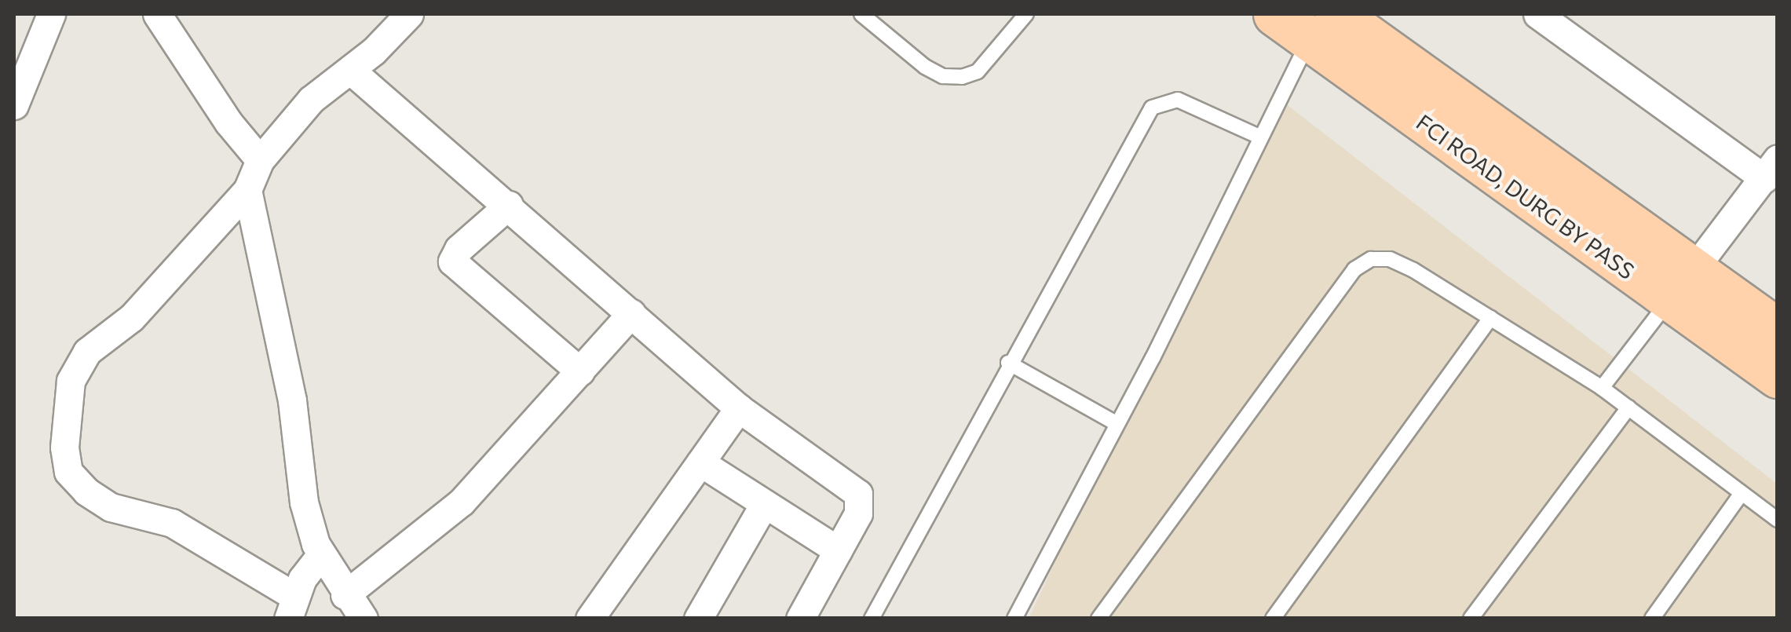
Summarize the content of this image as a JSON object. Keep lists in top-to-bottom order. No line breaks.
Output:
{"streets":{"main road":["FCI ROAD, DURG BY PASS"]}}
